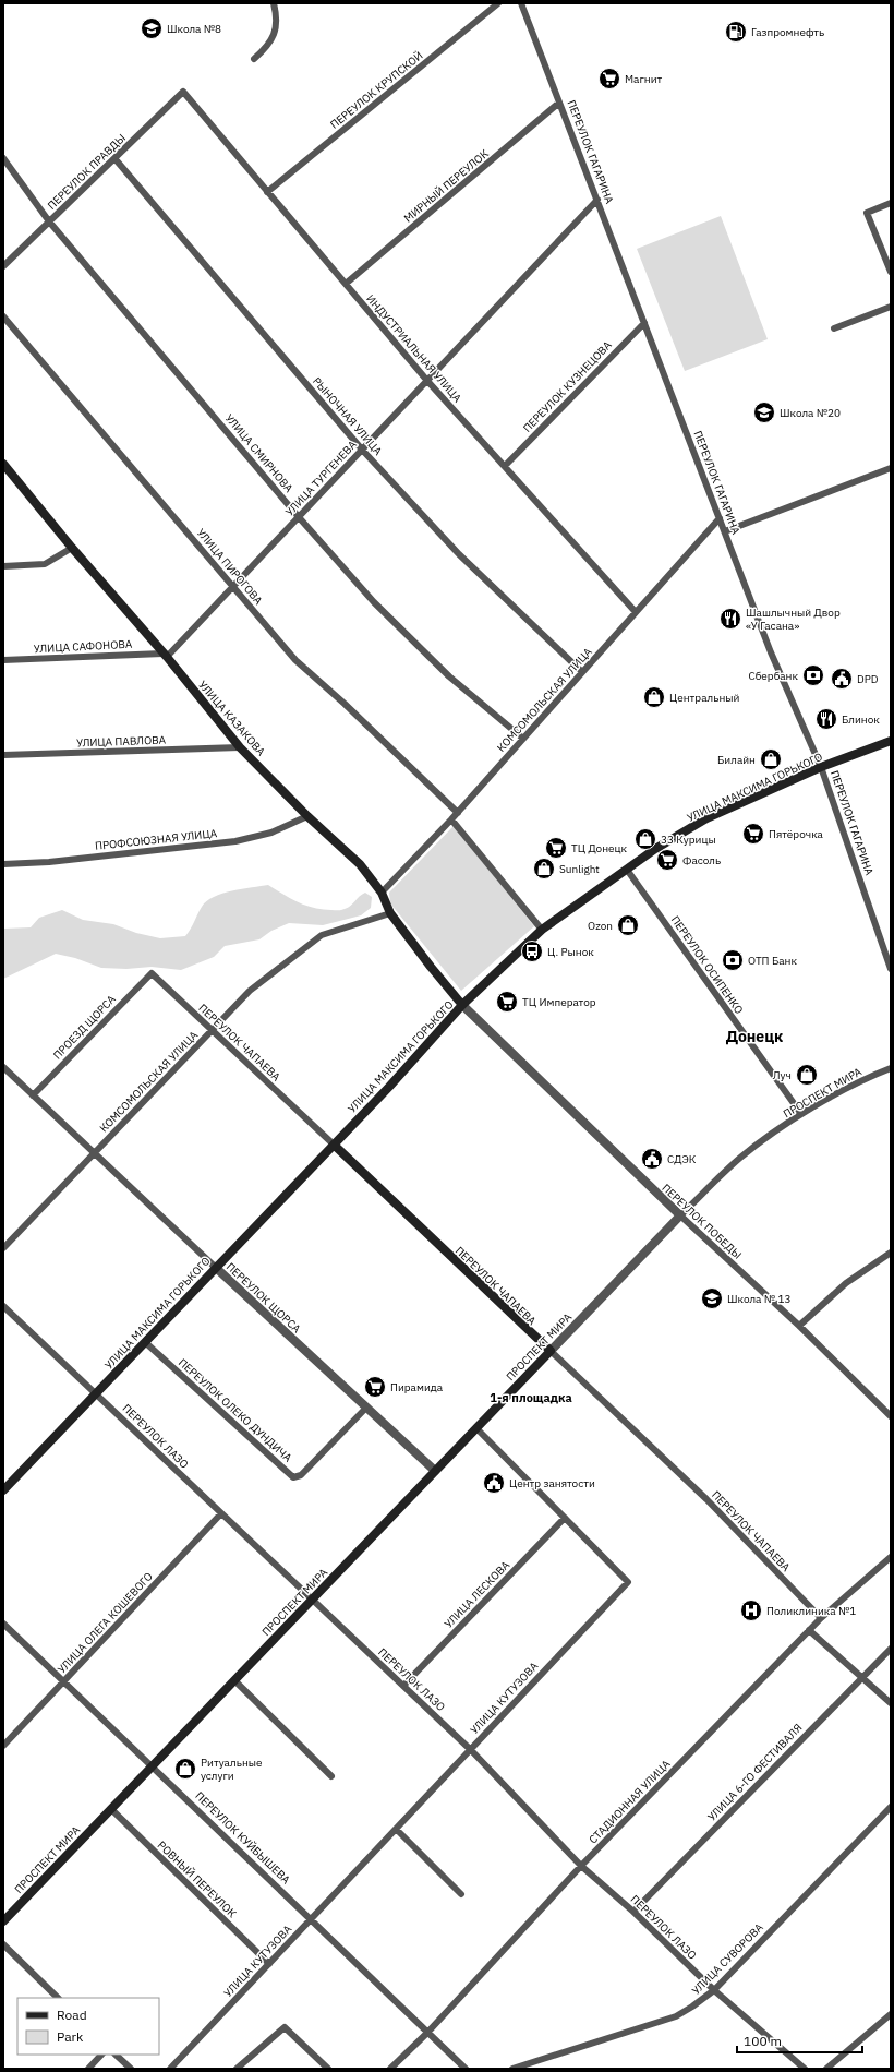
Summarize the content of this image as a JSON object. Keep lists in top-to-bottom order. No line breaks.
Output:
{"streets":{"main road":["УЛИЦА КАЗАКОВА","УЛИЦА МАКСИМА ГОРЬКОГО","ПЕРЕУЛОК ЧАПАЕВА","ПРОСПЕКТ МИРА"],"street":["ПЕРЕУЛОК КРУПСКОЙ","ПЕРЕУЛОК ГАГАРИНА","ПЕРЕУЛОК ПРАВДЫ","МИРНЫЙ ПЕРЕУЛОК","ИНДУСТРИАЛЬНАЯ УЛИЦА","ПЕРЕУЛОК КУЗНЕЦОВА","РЫНОЧНАЯ УЛИЦА","УЛИЦА СМИРНОВА","УЛИЦА ТУРГЕНЕВА","УЛИЦА ПИРОГОВА","УЛИЦА САФОНОВА","КОМСОМОЛЬСКАЯ УЛИЦА","УЛИЦА ПАВЛОВА","ПРОФСОЮЗНАЯ УЛИЦА","ПЕРЕУЛОК ОСИПЕНКО","ПРОЕЗД ЩОРСА","ПЕРЕУЛОК ПОБЕДЫ","ПЕРЕУЛОК ЩОРСА","ПЕРЕУЛОК ОЛЕКО ДУНДИЧА","ПЕРЕУЛОК ЛАЗО","УЛИЦА ЛЕСКОВА","УЛИЦА ОЛЕГА КОШЕВОГО","УЛИЦА КУТУЗОВА","УЛИЦА 6-ГО ФЕСТИВАЛЯ","СТАДИОННАЯ УЛИЦА","ПЕРЕУЛОК КУЙБЫШЕВА","РОВНЫЙ ПЕРЕУЛОК","УЛИЦА СУВОРОВА"]},"crossings":[["ПЕРЕУЛОК КРУПСКОЙ","ИНДУСТРИАЛЬНАЯ УЛИЦА"],["ПЕРЕУЛОК ГАГАРИНА","МИРНЫЙ ПЕРЕУЛОК"],["ПЕРЕУЛОК ГАГАРИНА","ПЕРЕУЛОК КУЗНЕЦОВА"],["ПЕРЕУЛОК ГАГАРИНА","УЛИЦА ТУРГЕНЕВА"],["ПЕРЕУЛОК ГАГАРИНА","КОМСОМОЛЬСКАЯ УЛИЦА"],["ПЕРЕУЛОК ГАГАРИНА","УЛИЦА МАКСИМА ГОРЬКОГО"],["ПЕРЕУЛОК ПРАВДЫ","ИНДУСТРИАЛЬНАЯ УЛИЦА"],["ПЕРЕУЛОК ПРАВДЫ","РЫНОЧНАЯ УЛИЦА"],["ПЕРЕУЛОК ПРАВДЫ","УЛИЦА СМИРНОВА"],["МИРНЫЙ ПЕРЕУЛОК","ИНДУСТРИАЛЬНАЯ УЛИЦА"],["ИНДУСТРИАЛЬНАЯ УЛИЦА","ПЕРЕУЛОК КУЗНЕЦОВА"],["ИНДУСТРИАЛЬНАЯ УЛИЦА","УЛИЦА ТУРГЕНЕВА"],["ИНДУСТРИАЛЬНАЯ УЛИЦА","КОМСОМОЛЬСКАЯ УЛИЦА"],["РЫНОЧНАЯ УЛИЦА","УЛИЦА ТУРГЕНЕВА"],["РЫНОЧНАЯ УЛИЦА","КОМСОМОЛЬСКАЯ УЛИЦА"],["УЛИЦА СМИРНОВА","УЛИЦА ТУРГЕНЕВА"],["УЛИЦА СМИРНОВА","КОМСОМОЛЬСКАЯ УЛИЦА"],["УЛИЦА ТУРГЕНЕВА","УЛИЦА ПИРОГОВА"],["УЛИЦА ТУРГЕНЕВА","УЛИЦА САФОНОВА"],["УЛИЦА ТУРГЕНЕВА","УЛИЦА КАЗАКОВА"],["УЛИЦА ПИРОГОВА","КОМСОМОЛЬСКАЯ УЛИЦА"],["УЛИЦА САФОНОВА","УЛИЦА КАЗАКОВА"],["КОМСОМОЛЬСКАЯ УЛИЦА","УЛИЦА КАЗАКОВА"],["КОМСОМОЛЬСКАЯ УЛИЦА","ПЕРЕУЛОК ЧАПАЕВА"],["КОМСОМОЛЬСКАЯ УЛИЦА","ПЕРЕУЛОК ЩОРСА"],["УЛИЦА КАЗАКОВА","УЛИЦА ПАВЛОВА"],["УЛИЦА КАЗАКОВА","УЛИЦА МАКСИМА ГОРЬКОГО"],["УЛИЦА КАЗАКОВА","ПРОФСОЮЗНАЯ УЛИЦА"],["УЛИЦА КАЗАКОВА","ПЕРЕУЛОК ПОБЕДЫ"],["УЛИЦА МАКСИМА ГОРЬКОГО","ПЕРЕУЛОК ОСИПЕНКО"],["УЛИЦА МАКСИМА ГОРЬКОГО","ПЕРЕУЛОК ЧАПАЕВА"],["УЛИЦА МАКСИМА ГОРЬКОГО","ПЕРЕУЛОК ПОБЕДЫ"],["УЛИЦА МАКСИМА ГОРЬКОГО","ПЕРЕУЛОК ЩОРСА"],["УЛИЦА МАКСИМА ГОРЬКОГО","ПЕРЕУЛОК ОЛЕКО ДУНДИЧА"],["УЛИЦА МАКСИМА ГОРЬКОГО","ПЕРЕУЛОК ЛАЗО"],["ПЕРЕУЛОК ОСИПЕНКО","ПРОСПЕКТ МИРА"],["ПРОЕЗД ЩОРСА","ПЕРЕУЛОК ЧАПАЕВА"],["ПРОЕЗД ЩОРСА","ПЕРЕУЛОК ЩОРСА"],["ПЕРЕУЛОК ЧАПАЕВА","ПРОСПЕКТ МИРА"],["ПЕРЕУЛОК ЧАПАЕВА","СТАДИОННАЯ УЛИЦА"],["ПРОСПЕКТ МИРА","ПЕРЕУЛОК ПОБЕДЫ"],["ПРОСПЕКТ МИРА","ПЕРЕУЛОК ЩОРСА"],["ПРОСПЕКТ МИРА","ПЕРЕУЛОК ЛАЗО"],["ПРОСПЕКТ МИРА","ПЕРЕУЛОК КУЙБЫШЕВА"],["ПРОСПЕКТ МИРА","РОВНЫЙ ПЕРЕУЛОК"],["ПЕРЕУЛОК ЩОРСА","ПЕРЕУЛОК ОЛЕКО ДУНДИЧА"],["ПЕРЕУЛОК ЛАЗО","УЛИЦА ЛЕСКОВА"],["ПЕРЕУЛОК ЛАЗО","УЛИЦА ОЛЕГА КОШЕВОГО"],["ПЕРЕУЛОК ЛАЗО","УЛИЦА КУТУЗОВА"],["ПЕРЕУЛОК ЛАЗО","УЛИЦА 6-ГО ФЕСТИВАЛЯ"],["ПЕРЕУЛОК ЛАЗО","СТАДИОННАЯ УЛИЦА"],["ПЕРЕУЛОК ЛАЗО","УЛИЦА СУВОРОВА"],["УЛИЦА ЛЕСКОВА","УЛИЦА КУТУЗОВА"],["УЛИЦА ОЛЕГА КОШЕВОГО","ПЕРЕУЛОК КУЙБЫШЕВА"],["УЛИЦА КУТУЗОВА","ПЕРЕУЛОК КУЙБЫШЕВА"],["УЛИЦА КУТУЗОВА","РОВНЫЙ ПЕРЕУЛОК"],["СТАДИОННАЯ УЛИЦА","ПЕРЕУЛОК КУЙБЫШЕВА"]],"districts":["Донецк","1-я площадка"],"places":{"school or university":["Школа №8","Школа №20","Школа № 13"],"fuel station":["Газпромнефть"],"supermarket":["Магнит","Пятёрочка","ТЦ Донецк","Фасоль","ТЦ Император","Пирамида"],"restaurant":["Шашлычный Двор «У Гасана»","Блинок"],"bank":["Сбербанк","ОТП Банк"],"public building":["DPD","СДЭК","Центр занятости"],"shop":["Центральный","Билайн","33 Курицы","Sunlight","Ozon","Луч","Ритуальные услуги"],"bus stop":["Ц. Рынок"],"hospital":["Поликлиника №1"]},"legend":["Road","Park"],"scale_bar":"100 m"}
